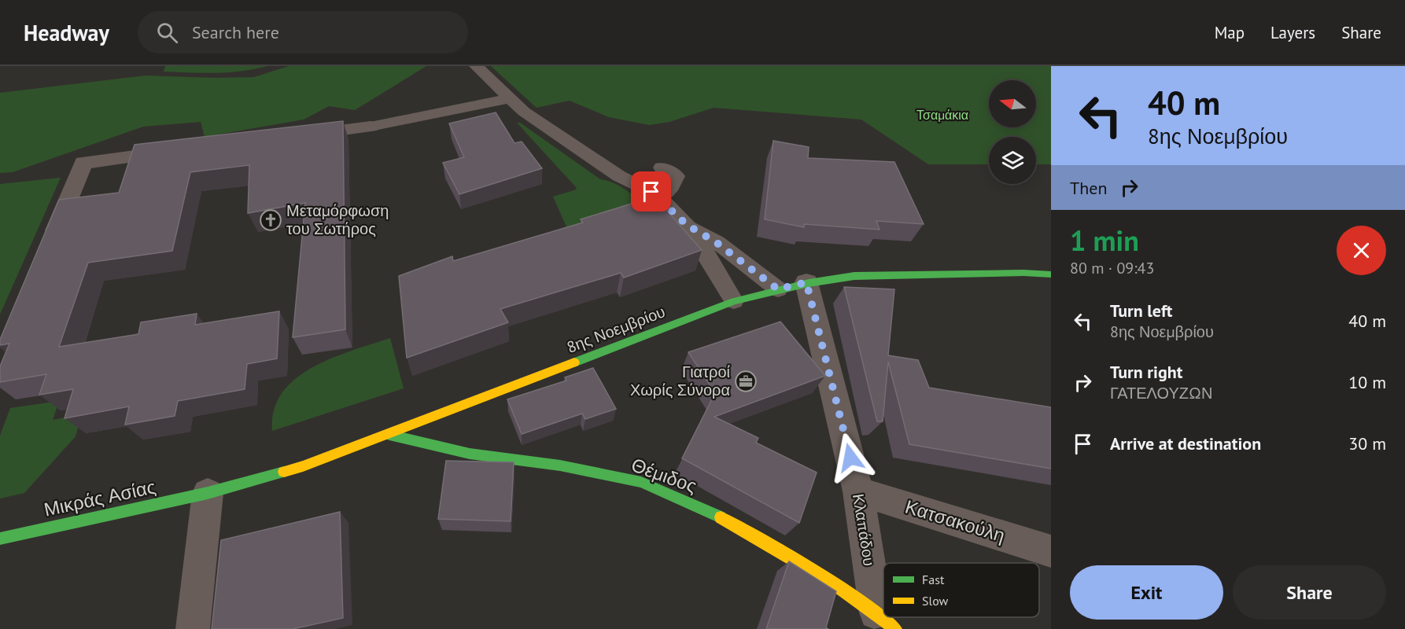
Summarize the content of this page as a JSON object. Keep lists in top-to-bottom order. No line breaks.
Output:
{"streets":{"main road":["8ης Νοεμβρίου","Θέμιδος","Μικράς Ασίας"],"street":["Κατσακούλη","Κλαπάδου"]},"crossings":[["8ης Νοεμβρίου","Θέμιδος"],["8ης Νοεμβρίου","Μικράς Ασίας"],["8ης Νοεμβρίου","Κλαπάδου"],["Κατσακούλη","Κλαπάδου"]],"parks":["Τσαμάκια"],"places":{"church":["Μεταμόρφωση του Σωτήρος"],"office":["Γιατροί Χωρίς Σύνορα"]},"legend":["Fast","Slow"],"north":"left","page":{"header":"Headway","search":"Search here","nav":["Map","Layers","Share"],"turn":["40 m","8ης Νοεμβρίου"],"then":"Then","heading":["1 min","80 m · 09:43"],"list":[{"name":"Turn left","note":"8ης Νοεμβρίου","value":"40 m"},{"name":"Turn right","note":"ΓΑΤΕΛΟΥΖΩΝ","value":"10 m"},{"name":"Arrive at destination","value":"30 m"}],"buttons":["Exit","Share"]}}
